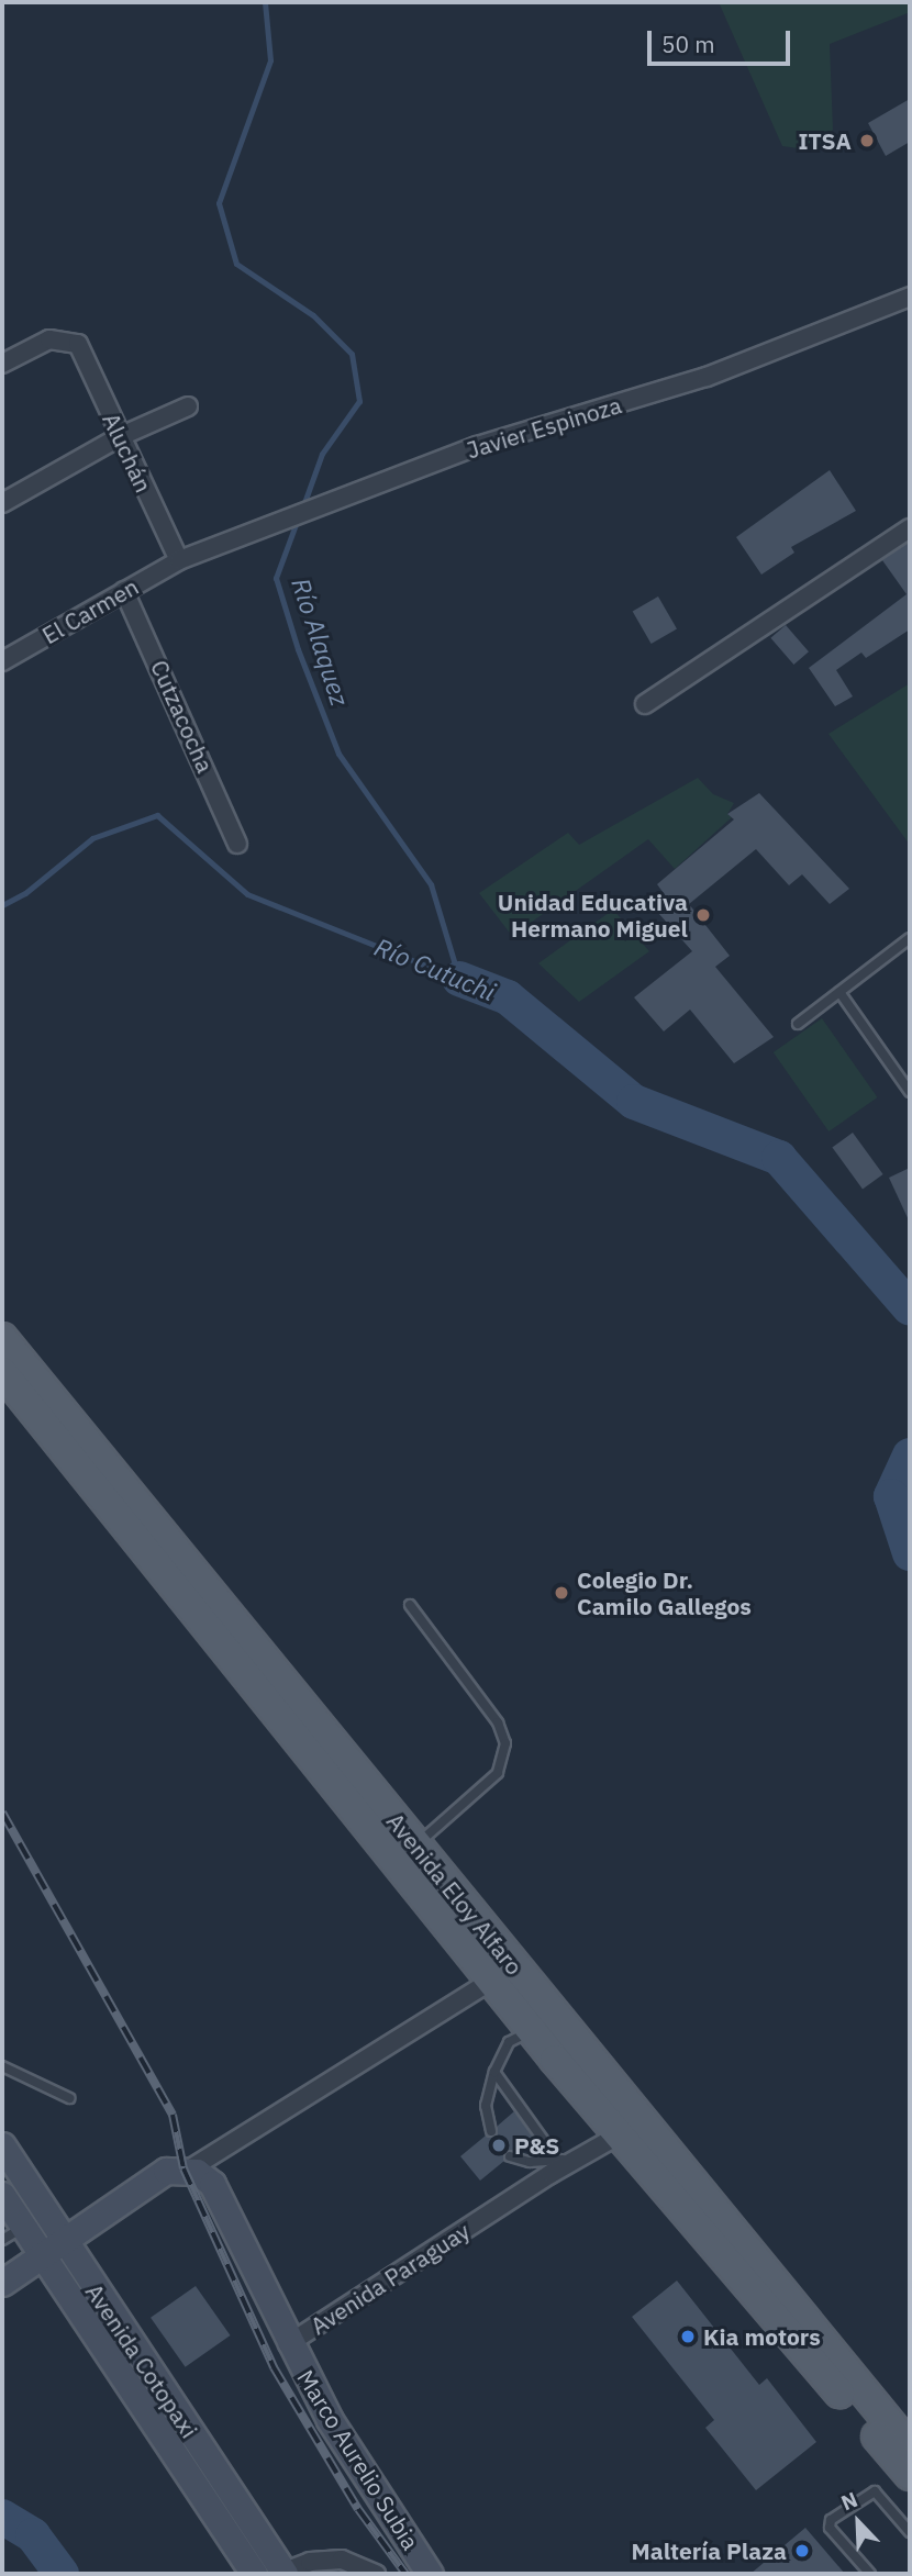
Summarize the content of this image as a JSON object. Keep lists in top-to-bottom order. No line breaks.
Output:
{"streets":{"main road":["Avenida Eloy Alfaro","Avenida Paraguay","Avenida Cotopaxi","Marco Aurelio Subia"],"street":["Javier Espinoza","Aluchán","El Carmen","Cutzacocha"]},"crossings":[["Javier Espinoza","Aluchán"],["Javier Espinoza","El Carmen"],["Aluchán","El Carmen"],["El Carmen","Cutzacocha"],["Avenida Eloy Alfaro","Avenida Paraguay"],["Avenida Paraguay","Marco Aurelio Subia"],["Avenida Cotopaxi","Marco Aurelio Subia"]],"water":["Río Alaquez","Río Cutuchi"],"places":["ITSA","Unidad Educativa Hermano Miguel","Colegio Dr. Camilo Gallegos","P&S","Kia motors","Maltería Plaza"],"scale_bar":"50 m","north":"top left"}
